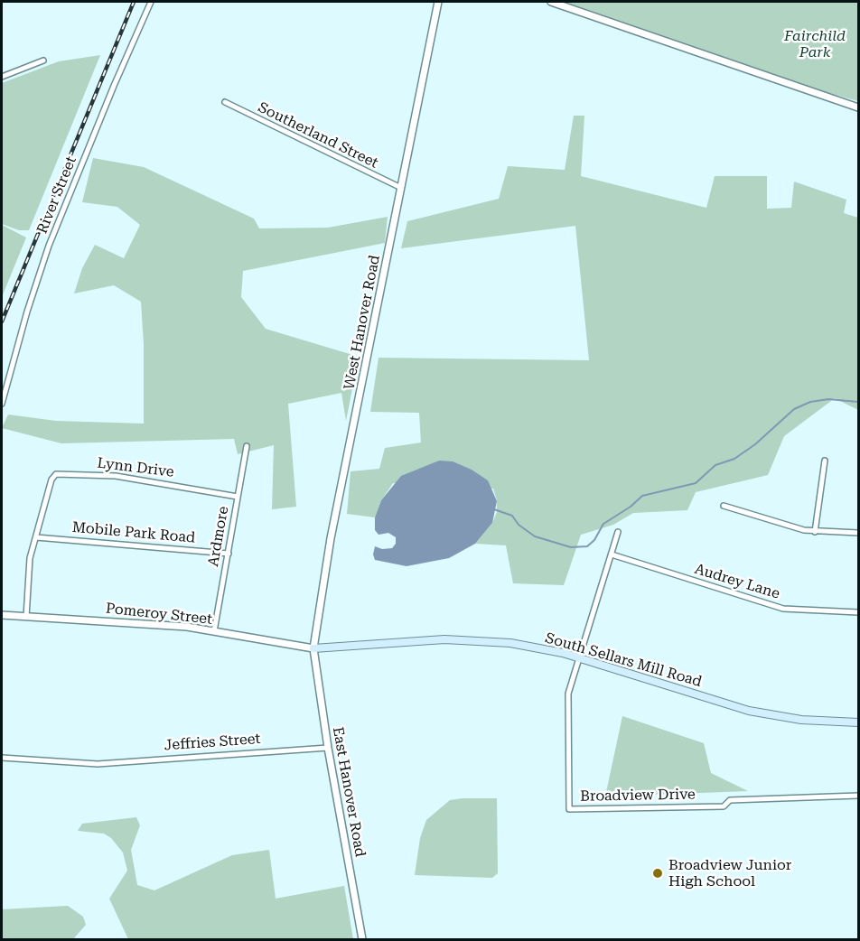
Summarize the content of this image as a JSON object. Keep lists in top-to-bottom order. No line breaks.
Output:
{"streets":{"main road":["South Sellars Mill Road"],"street":["Southerland Street","River Street","West Hanover Road","Lynn Drive","Mobile Park Road","Ardmore","Audrey Lane","Pomeroy Street","Jeffries Street","East Hanover Road","Broadview Drive"]},"crossings":[["Southerland Street","West Hanover Road"],["West Hanover Road","Pomeroy Street"],["West Hanover Road","South Sellars Mill Road"],["West Hanover Road","East Hanover Road"],["Lynn Drive","Mobile Park Road"],["Lynn Drive","Ardmore"],["Mobile Park Road","Ardmore"],["Ardmore","Pomeroy Street"],["Audrey Lane","Broadview Drive"],["Pomeroy Street","South Sellars Mill Road"],["Pomeroy Street","East Hanover Road"],["South Sellars Mill Road","East Hanover Road"],["South Sellars Mill Road","Broadview Drive"],["Jeffries Street","East Hanover Road"]],"parks":["Fairchild Park"],"places":["Broadview Junior High School"]}
